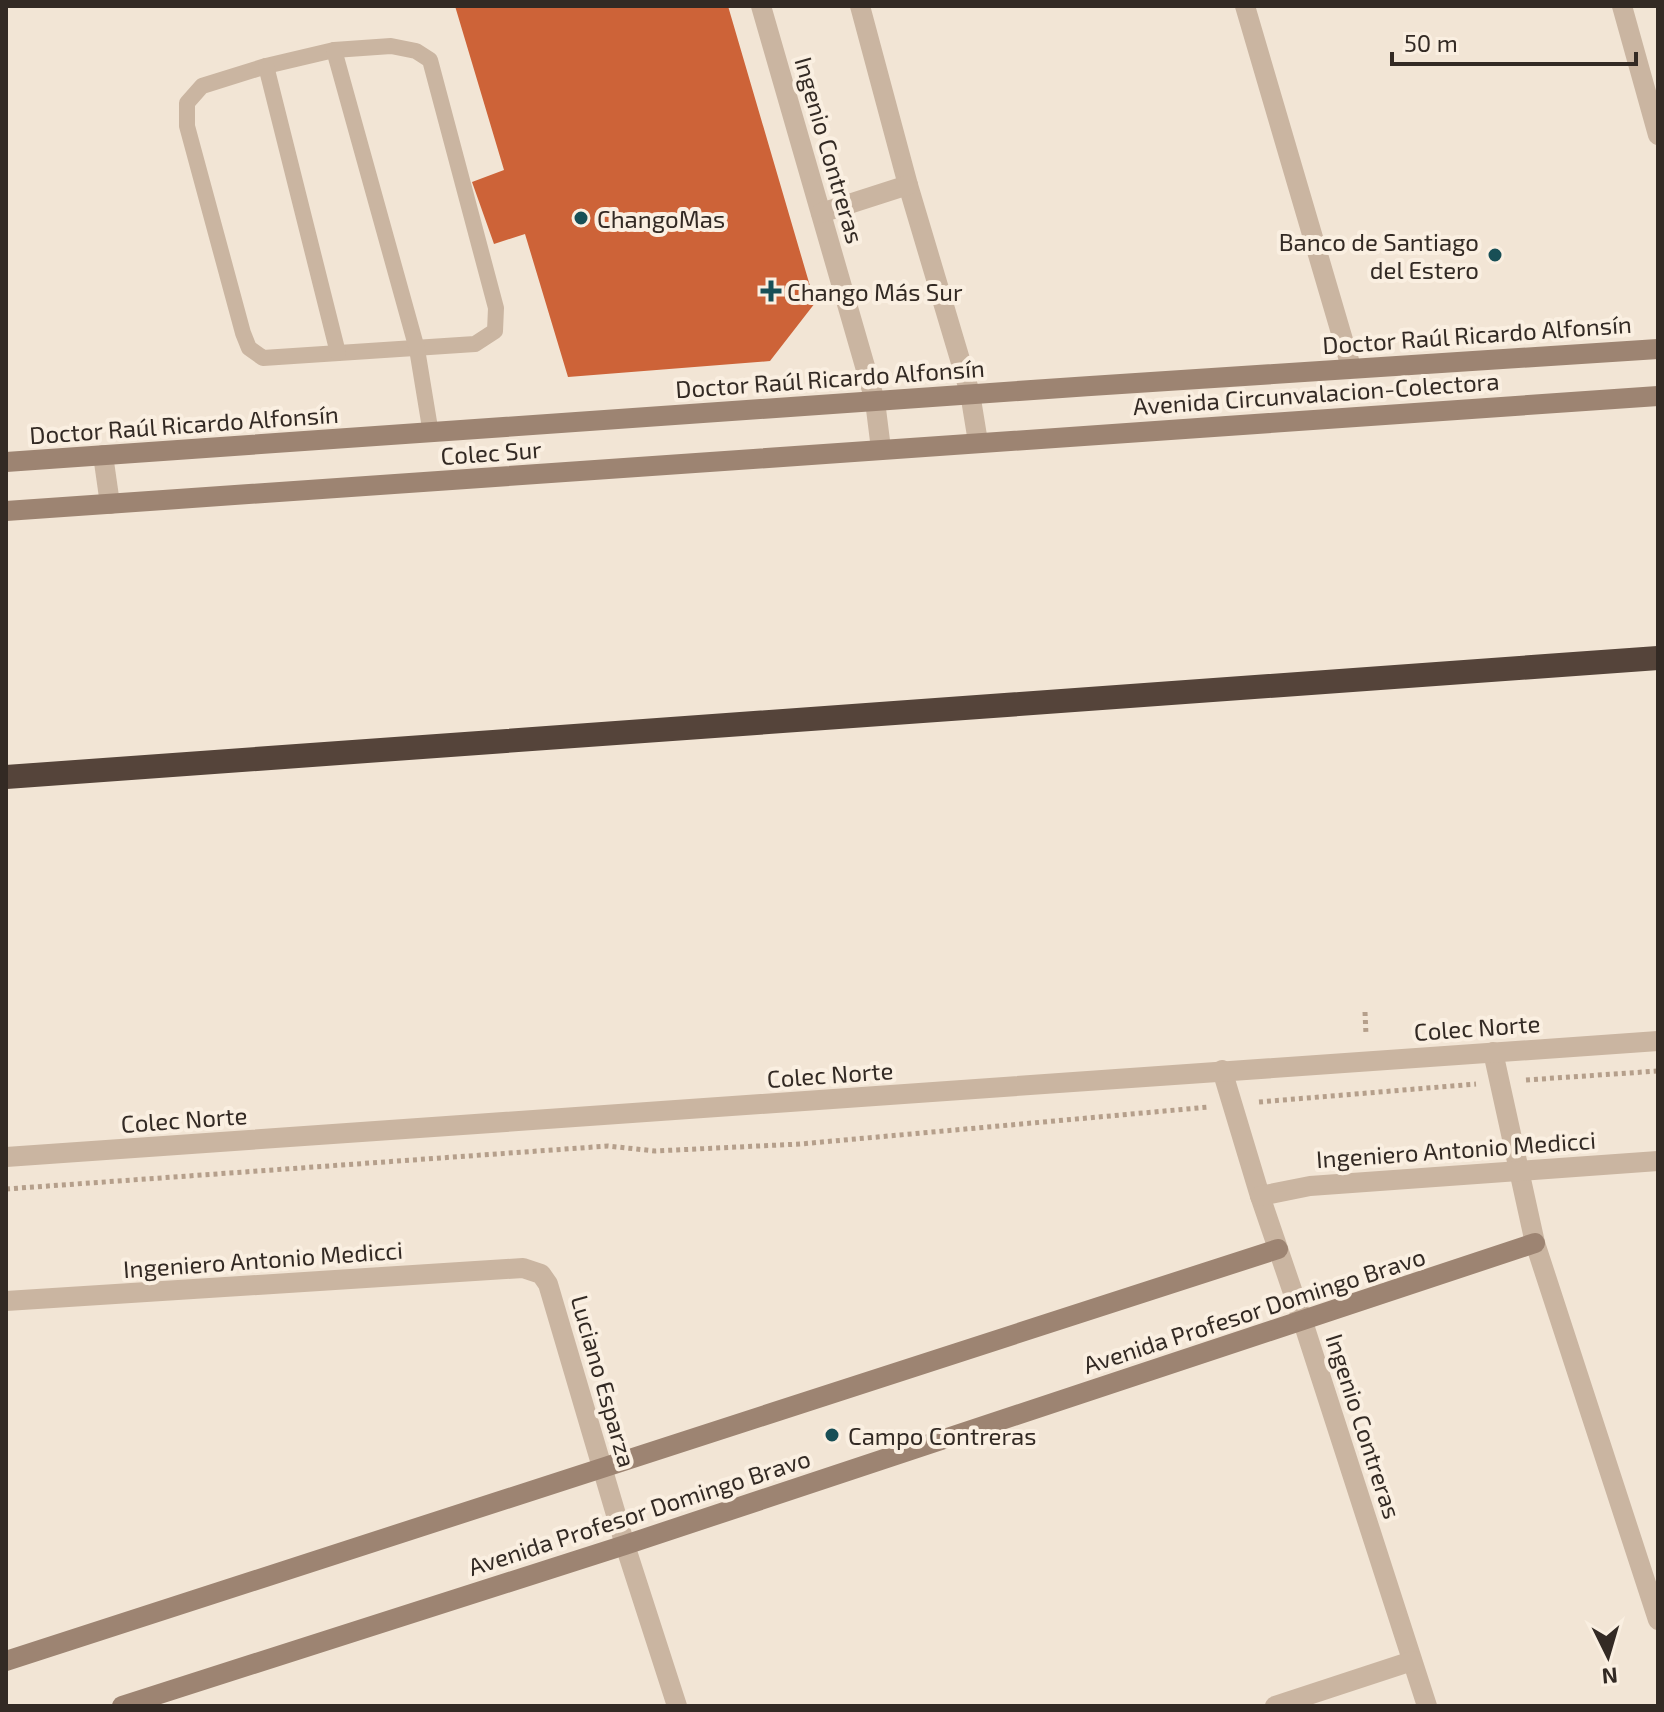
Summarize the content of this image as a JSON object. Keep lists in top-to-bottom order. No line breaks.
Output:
{"streets":{"street":["Ingenio Contreras","Doctor Raúl Ricardo Alfonsín","Avenida Circunvalacion-Colectora","Colec Sur","Colec Norte","Ingeniero Antonio Medicci","Avenida Profesor Domingo Bravo","Luciano Esparza"]},"crossings":[["Ingenio Contreras","Doctor Raúl Ricardo Alfonsín"],["Ingenio Contreras","Colec Sur"],["Ingenio Contreras","Colec Norte"],["Ingenio Contreras","Ingeniero Antonio Medicci"],["Ingenio Contreras","Avenida Profesor Domingo Bravo"],["Avenida Circunvalacion-Colectora","Colec Sur"],["Ingeniero Antonio Medicci","Luciano Esparza"],["Avenida Profesor Domingo Bravo","Luciano Esparza"]],"places":{"other":["ChangoMas","Banco de Santiago del Estero","Campo Contreras"],"health":["Chango Más Sur"]},"scale_bar":"50 m","north":"bottom"}
